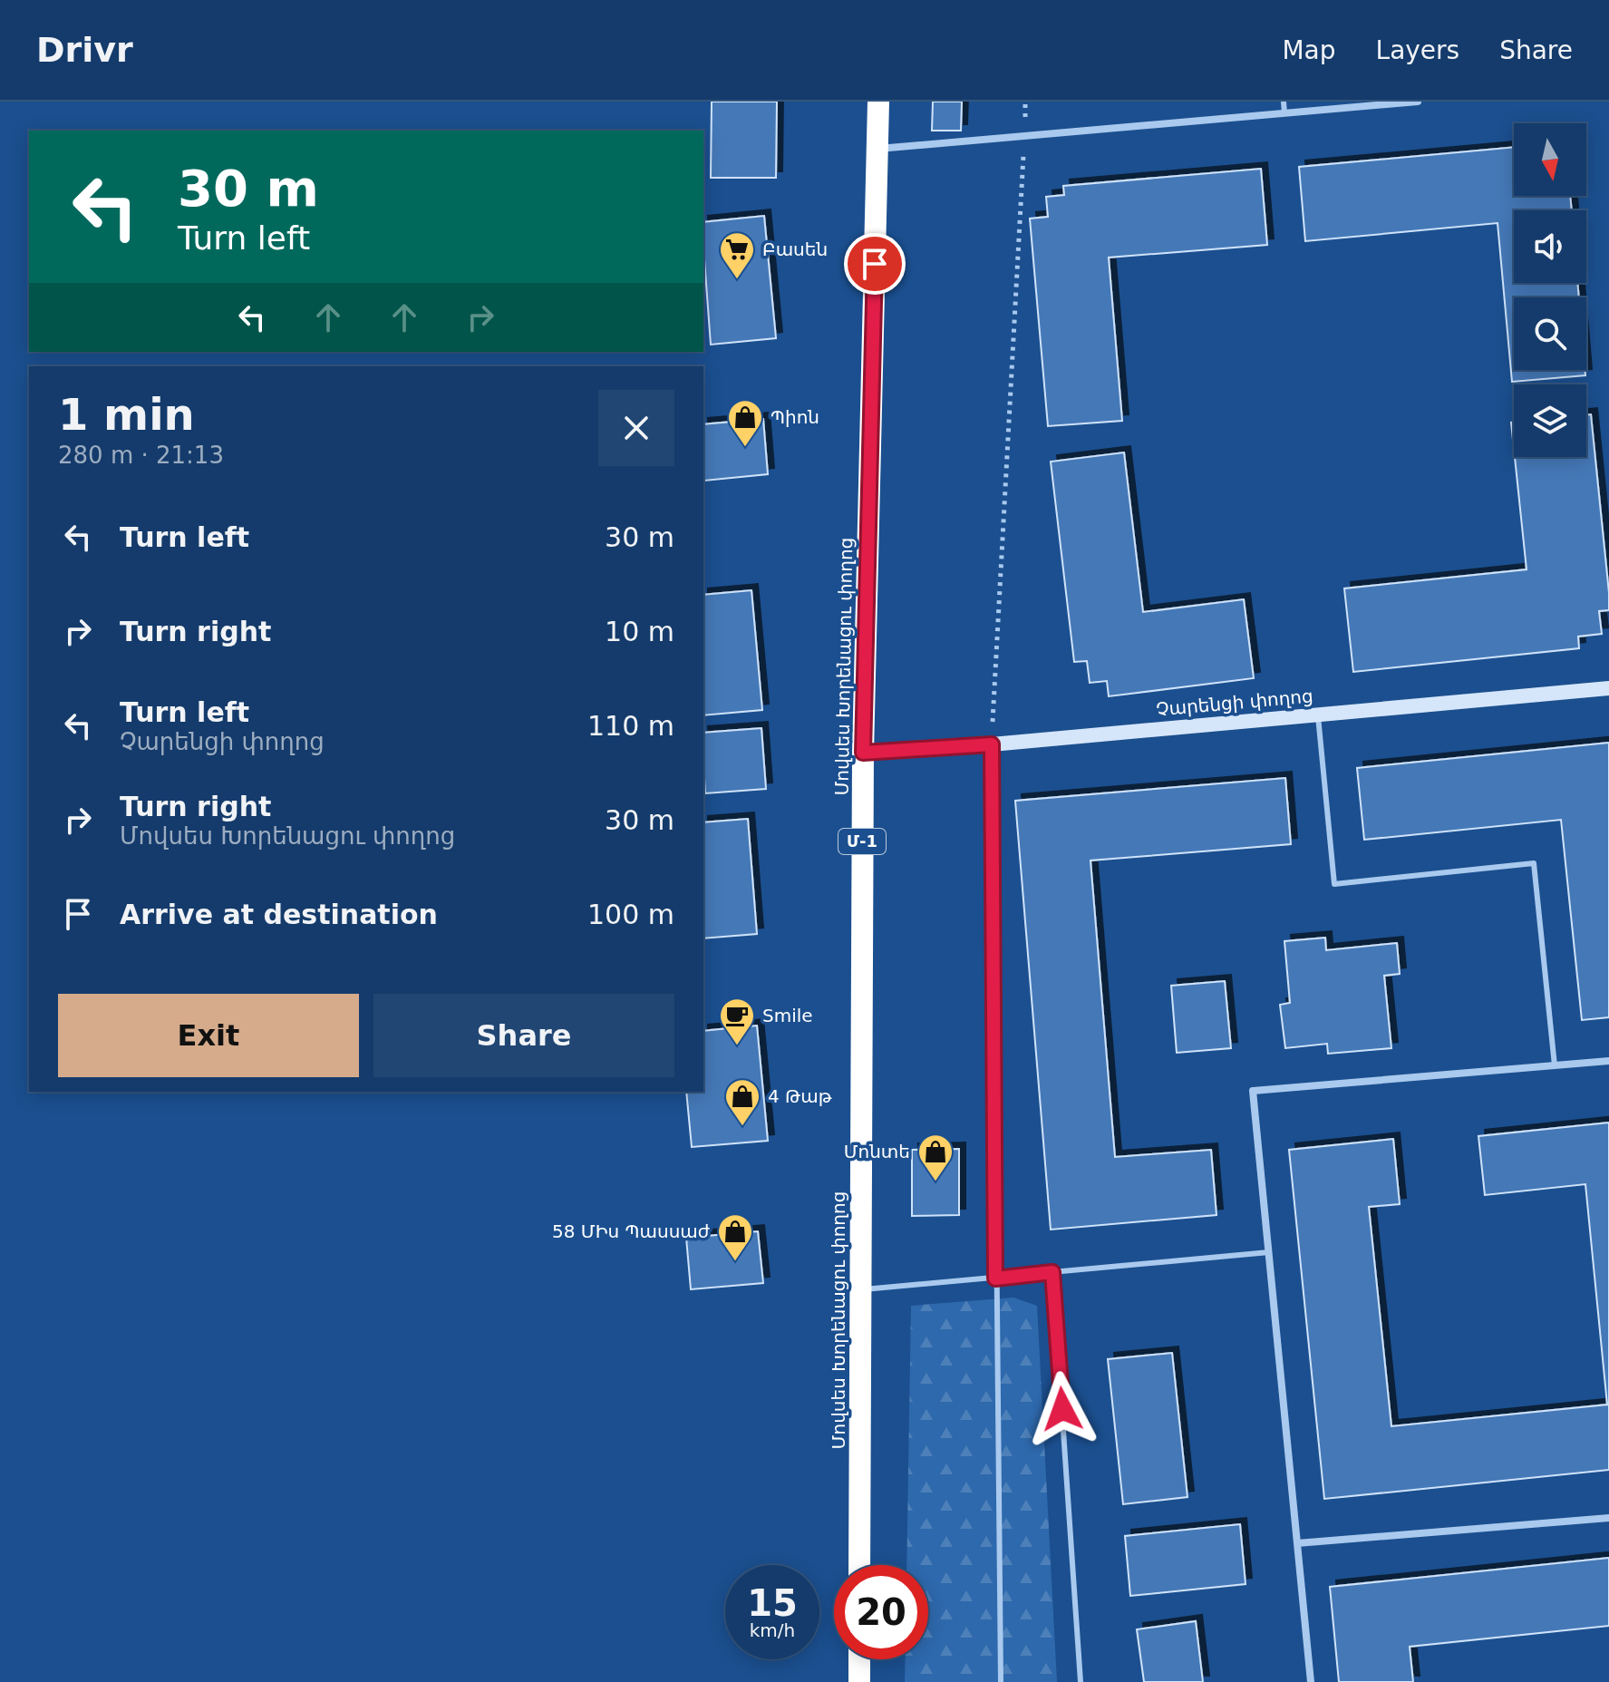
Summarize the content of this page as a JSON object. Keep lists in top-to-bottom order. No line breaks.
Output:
{"streets":{"highway":["Մովսես Խորենացու փողոց","Մ-1"],"street":["Չարենցի փողոց"]},"crossings":[["Մովսես Խորենացու փողոց","Չարենցի փողոց"]],"places":{"supermarket":["Բասեն"],"shop":["Պիոն","4 Թաթ","Մոնտե","58 ՄԻս Պասսաժ"],"cafe":["Smile"]},"north":"bottom","page":{"header":"Drivr","nav":["Map","Layers","Share"],"turn":["30 m","Turn left"],"heading":["1 min","280 m · 21:13"],"list":[{"name":"Turn left","value":"30 m"},{"name":"Turn right","value":"10 m"},{"name":"Turn left","note":"Չարենցի փողոց","value":"110 m"},{"name":"Turn right","note":"Մովսես Խորենացու փողոց","value":"30 m"},{"name":"Arrive at destination","value":"100 m"}],"buttons":["Exit","Share"],"speed":"15 km/h","limit":"20"}}
